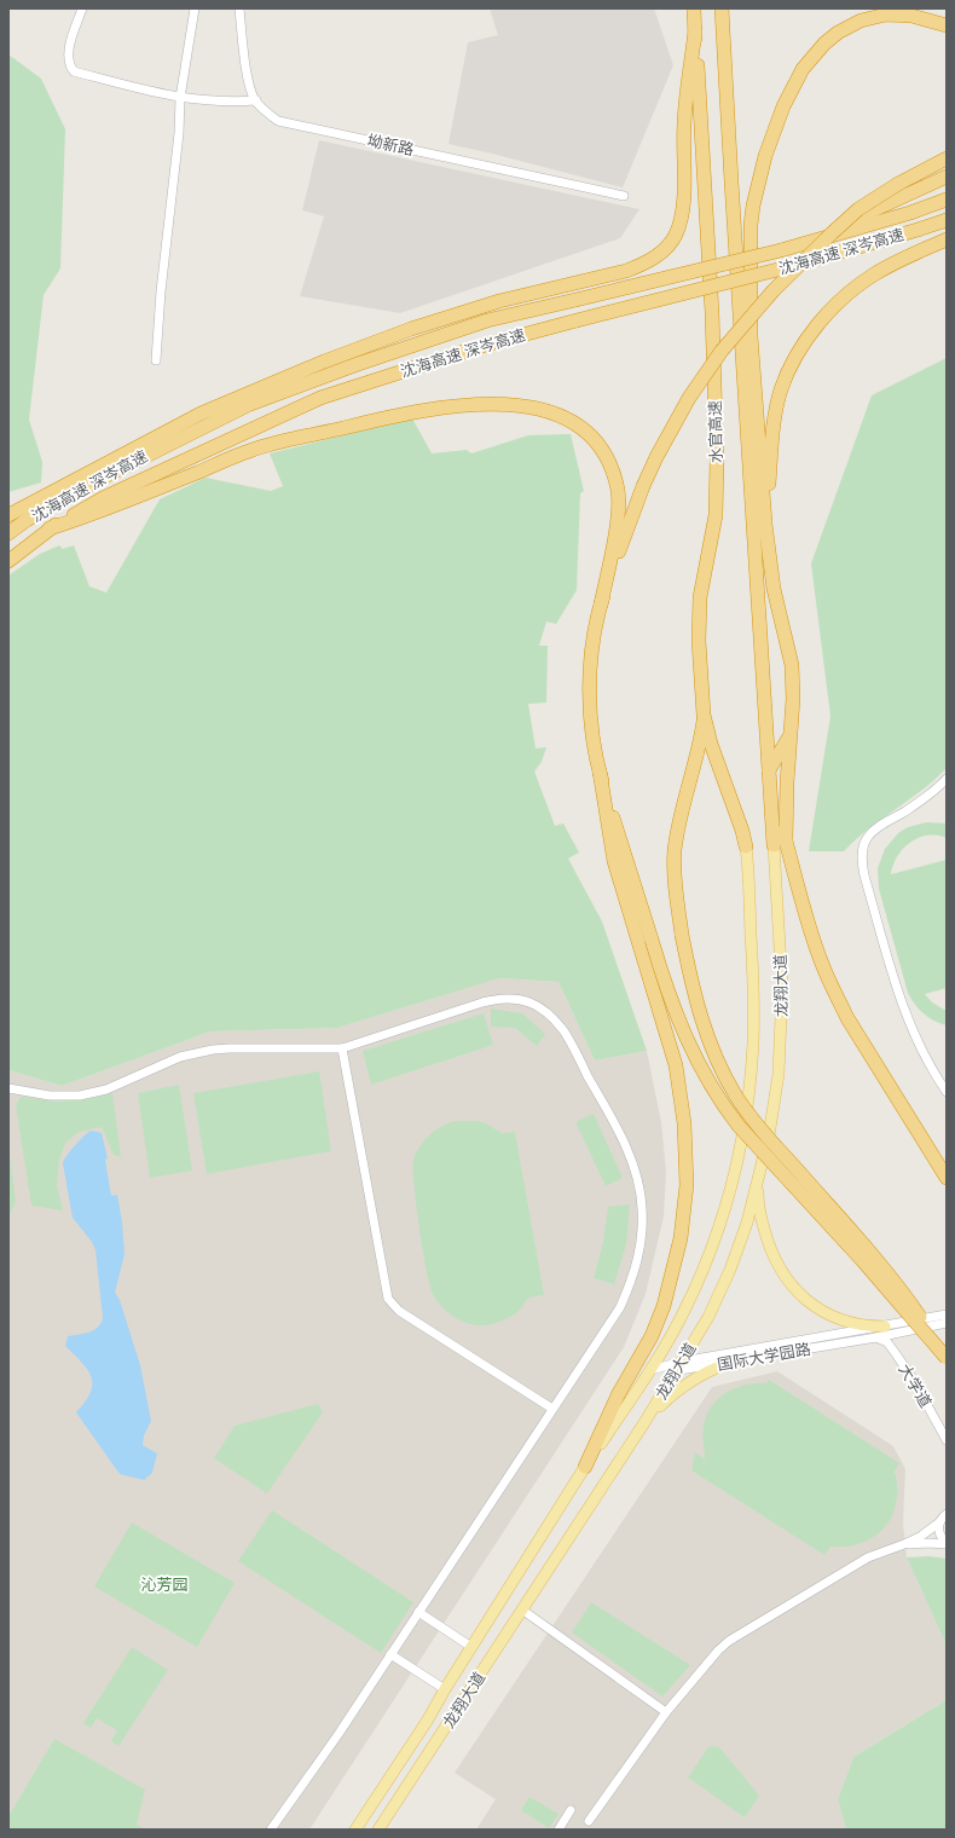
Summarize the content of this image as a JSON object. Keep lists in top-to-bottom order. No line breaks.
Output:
{"streets":{"highway":["沈海高速 深岑高速","水官高速"],"main road":["龙翔大道"],"street":["坳新路","国际大学园路","大学道"]},"crossings":[["水官高速","龙翔大道"],["龙翔大道","国际大学园路"],["国际大学园路","大学道"]],"parks":["沁芳园"]}
